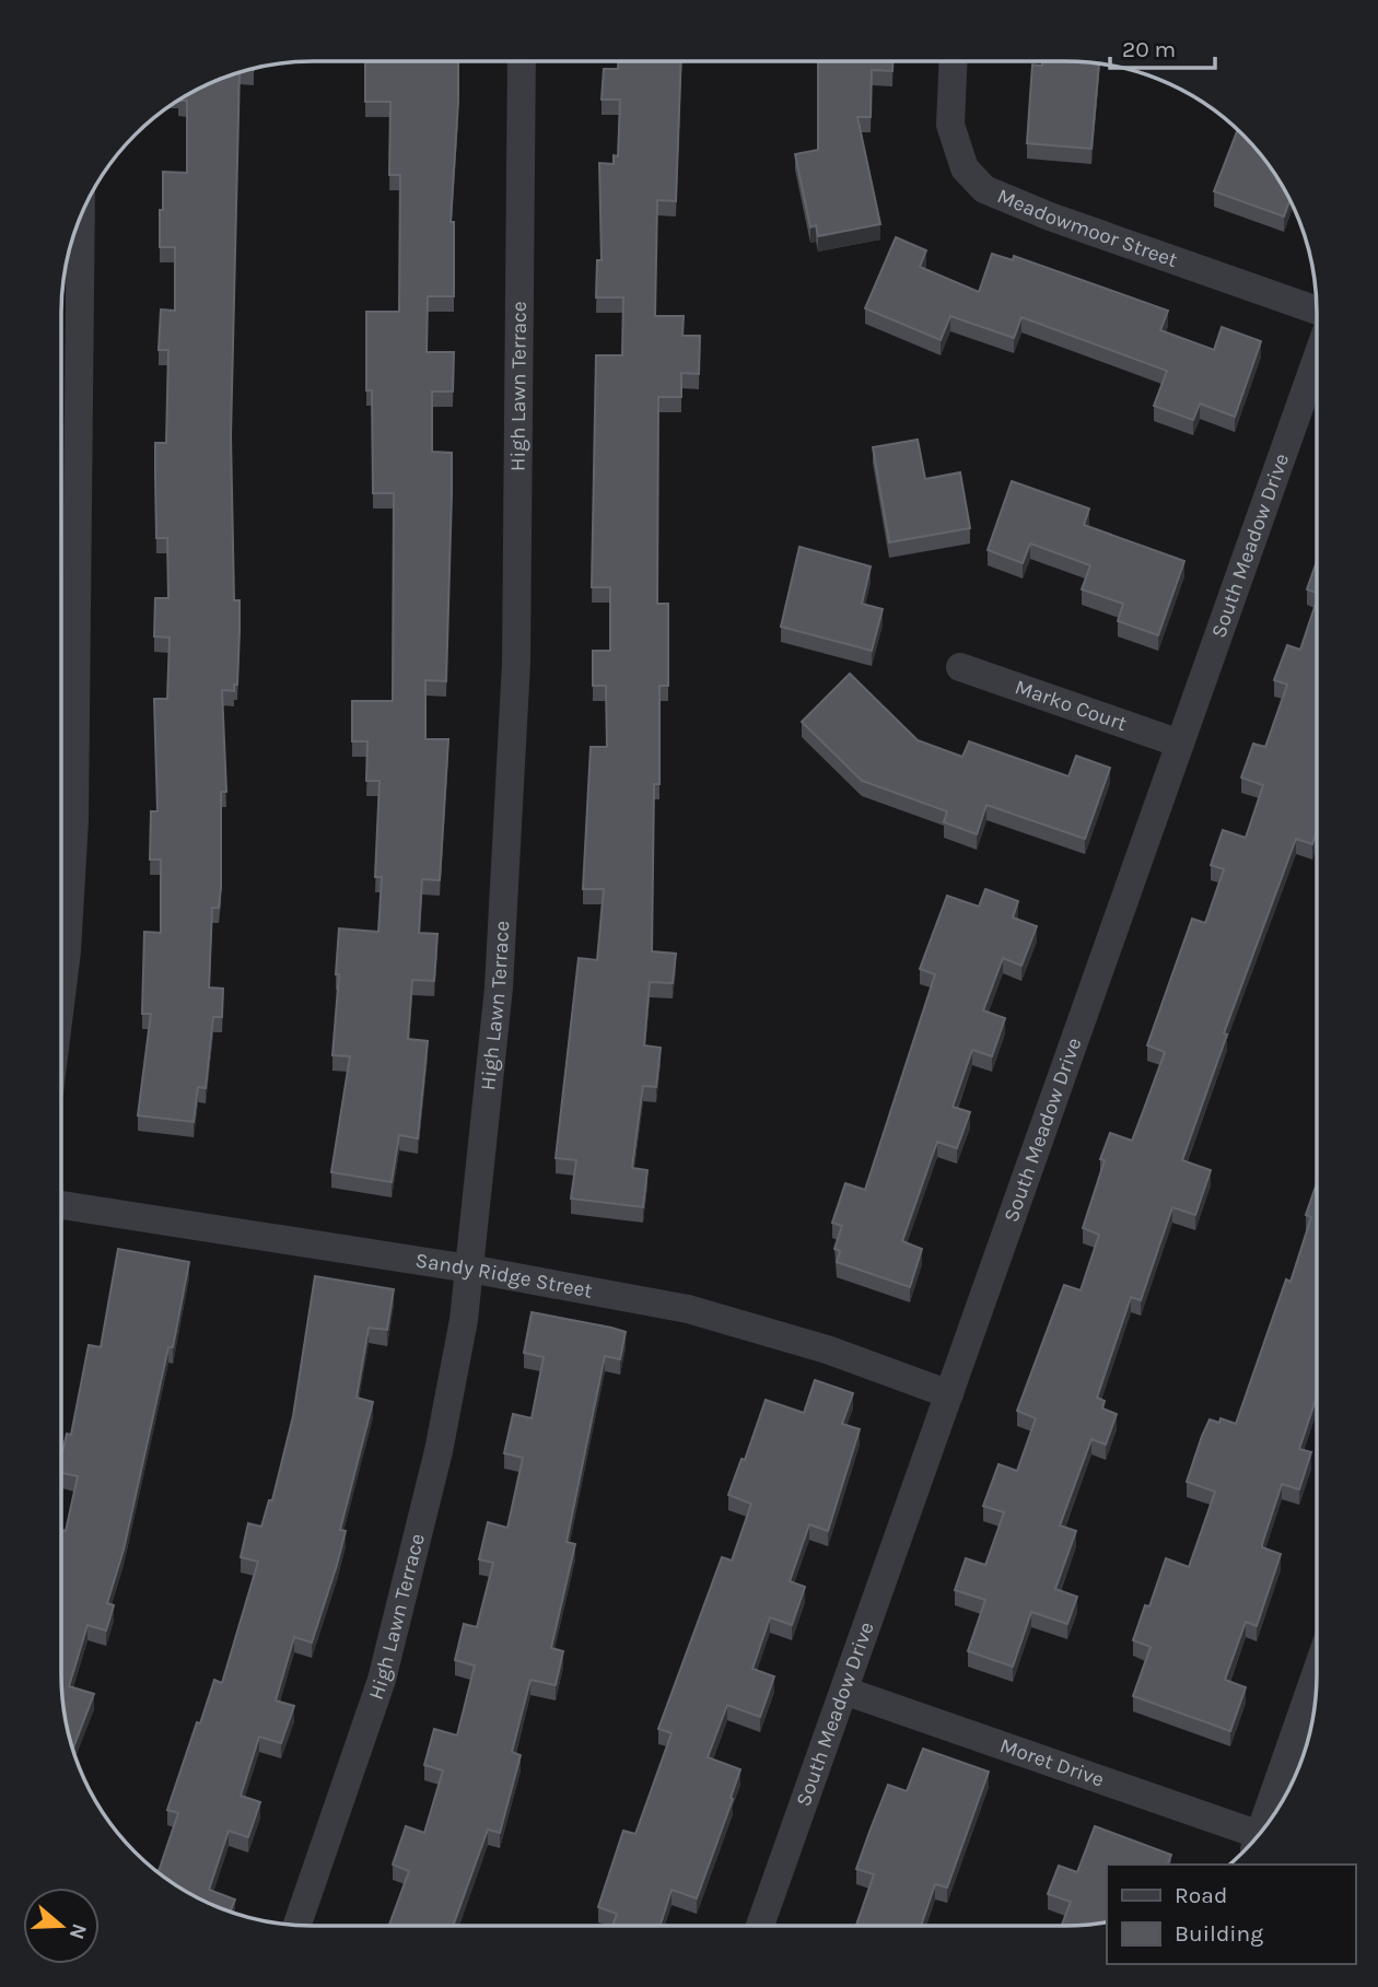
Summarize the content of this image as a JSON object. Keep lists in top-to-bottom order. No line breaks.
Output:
{"streets":{"street":["Meadowmoor Street","High Lawn Terrace","South Meadow Drive","Marko Court","Sandy Ridge Street","Moret Drive"]},"crossings":[["High Lawn Terrace","Sandy Ridge Street"],["South Meadow Drive","Marko Court"],["South Meadow Drive","Sandy Ridge Street"],["South Meadow Drive","Moret Drive"]],"legend":["Road","Building"],"scale_bar":"20 m","north":"right"}
